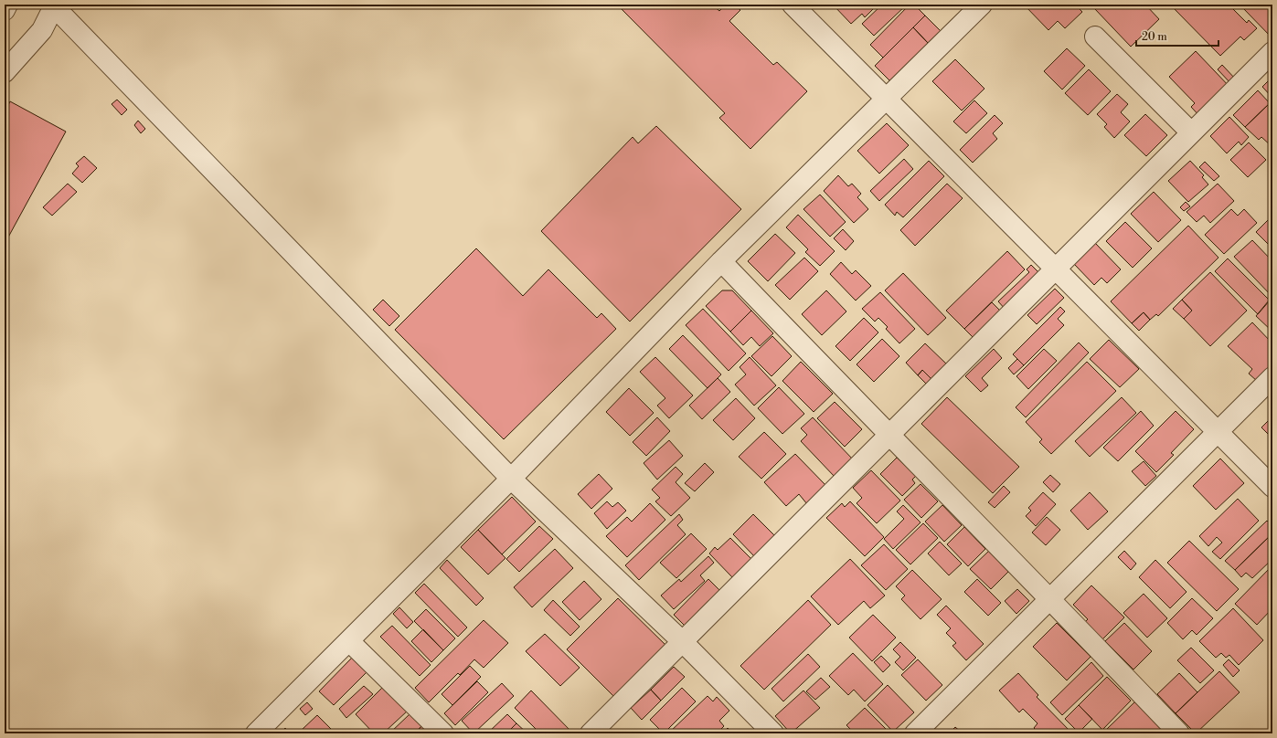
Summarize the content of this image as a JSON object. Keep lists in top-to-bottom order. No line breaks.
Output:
{"scale_bar":"20 m"}
